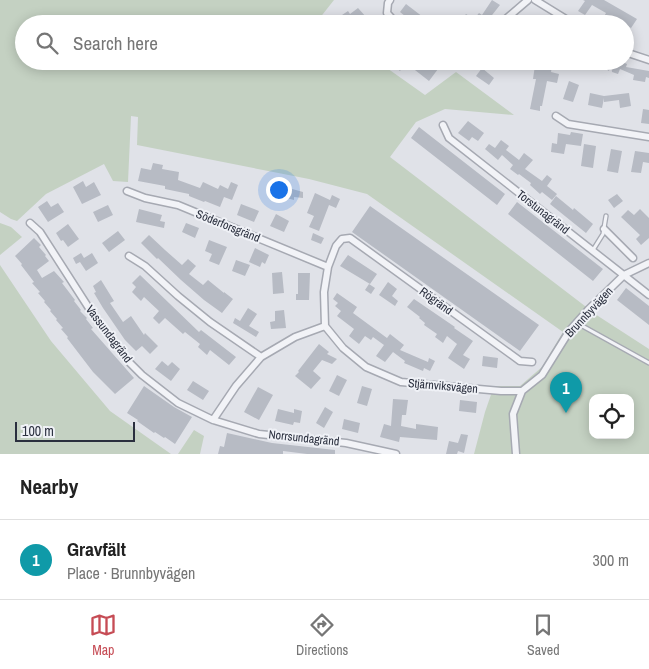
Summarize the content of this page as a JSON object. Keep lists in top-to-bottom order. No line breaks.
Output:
{"streets":{"street":["Torstunagränd","Söderforsgränd","Rögränd","Brunnbyvägen","Vassundagränd","Stjärnviksvägen","Norrsundagränd"]},"crossings":[["Torstunagränd","Brunnbyvägen"],["Söderforsgränd","Rögränd"],["Brunnbyvägen","Stjärnviksvägen"],["Vassundagränd","Norrsundagränd"]],"scale_bar":"100 m","page":{"search":"Search here","pins":"1","scale":"100 m","heading":"Nearby","list":[{"mark":"1","name":"Gravfält","note":"Place · Brunnbyvägen","value":"300 m"}],"nav":["Map","Directions","Saved"]}}
